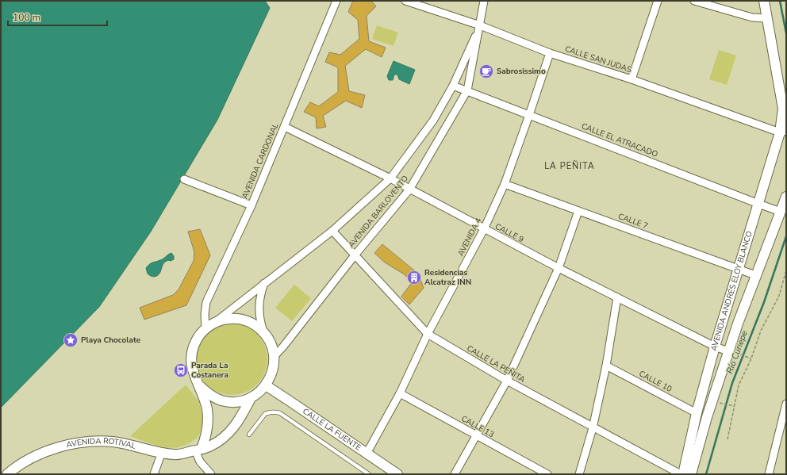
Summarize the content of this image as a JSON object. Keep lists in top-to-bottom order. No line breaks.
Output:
{"streets":{"main road":["AVENIDA ANDRÉS ELOY BLANCO","CALLE LA FUENTE","AVENIDA ROTIVAL"],"street":["CALLE SAN JUDAS","CALLE EL ATRACADO","AVENIDA CARDONAL","AVENIDA BARLOVENTO","CALLE 7","CALLE 9","AVENIDA 4","CALLE LA PEÑITA","CALLE 10","CALLE 13"]},"crossings":[["CALLE SAN JUDAS","AVENIDA BARLOVENTO"],["CALLE SAN JUDAS","AVENIDA 4"],["CALLE SAN JUDAS","AVENIDA ANDRÉS ELOY BLANCO"],["CALLE EL ATRACADO","AVENIDA BARLOVENTO"],["CALLE EL ATRACADO","AVENIDA 4"],["CALLE EL ATRACADO","AVENIDA ANDRÉS ELOY BLANCO"],["AVENIDA CARDONAL","AVENIDA BARLOVENTO"],["AVENIDA CARDONAL","CALLE 9"],["AVENIDA CARDONAL","CALLE LA FUENTE"],["AVENIDA CARDONAL","AVENIDA ROTIVAL"],["AVENIDA BARLOVENTO","CALLE 9"],["AVENIDA BARLOVENTO","CALLE LA PEÑITA"],["AVENIDA BARLOVENTO","CALLE LA FUENTE"],["AVENIDA BARLOVENTO","AVENIDA ROTIVAL"],["CALLE 7","AVENIDA 4"],["CALLE 7","AVENIDA ANDRÉS ELOY BLANCO"],["CALLE 9","AVENIDA 4"],["CALLE 9","AVENIDA ANDRÉS ELOY BLANCO"],["AVENIDA 4","CALLE LA PEÑITA"],["AVENIDA 4","CALLE 13"],["AVENIDA 4","CALLE LA FUENTE"],["AVENIDA ANDRÉS ELOY BLANCO","CALLE 10"],["CALLE LA FUENTE","AVENIDA ROTIVAL"]],"districts":["LA PEÑITA"],"water":["Río Curiepe"],"places":{"cafe":["Sabrosissimo"],"building":["Residencias Alcatraz INN"],"place":["Playa Chocolate"],"bus stop":["Parada La Costanera"]},"scale_bar":"100 m"}
